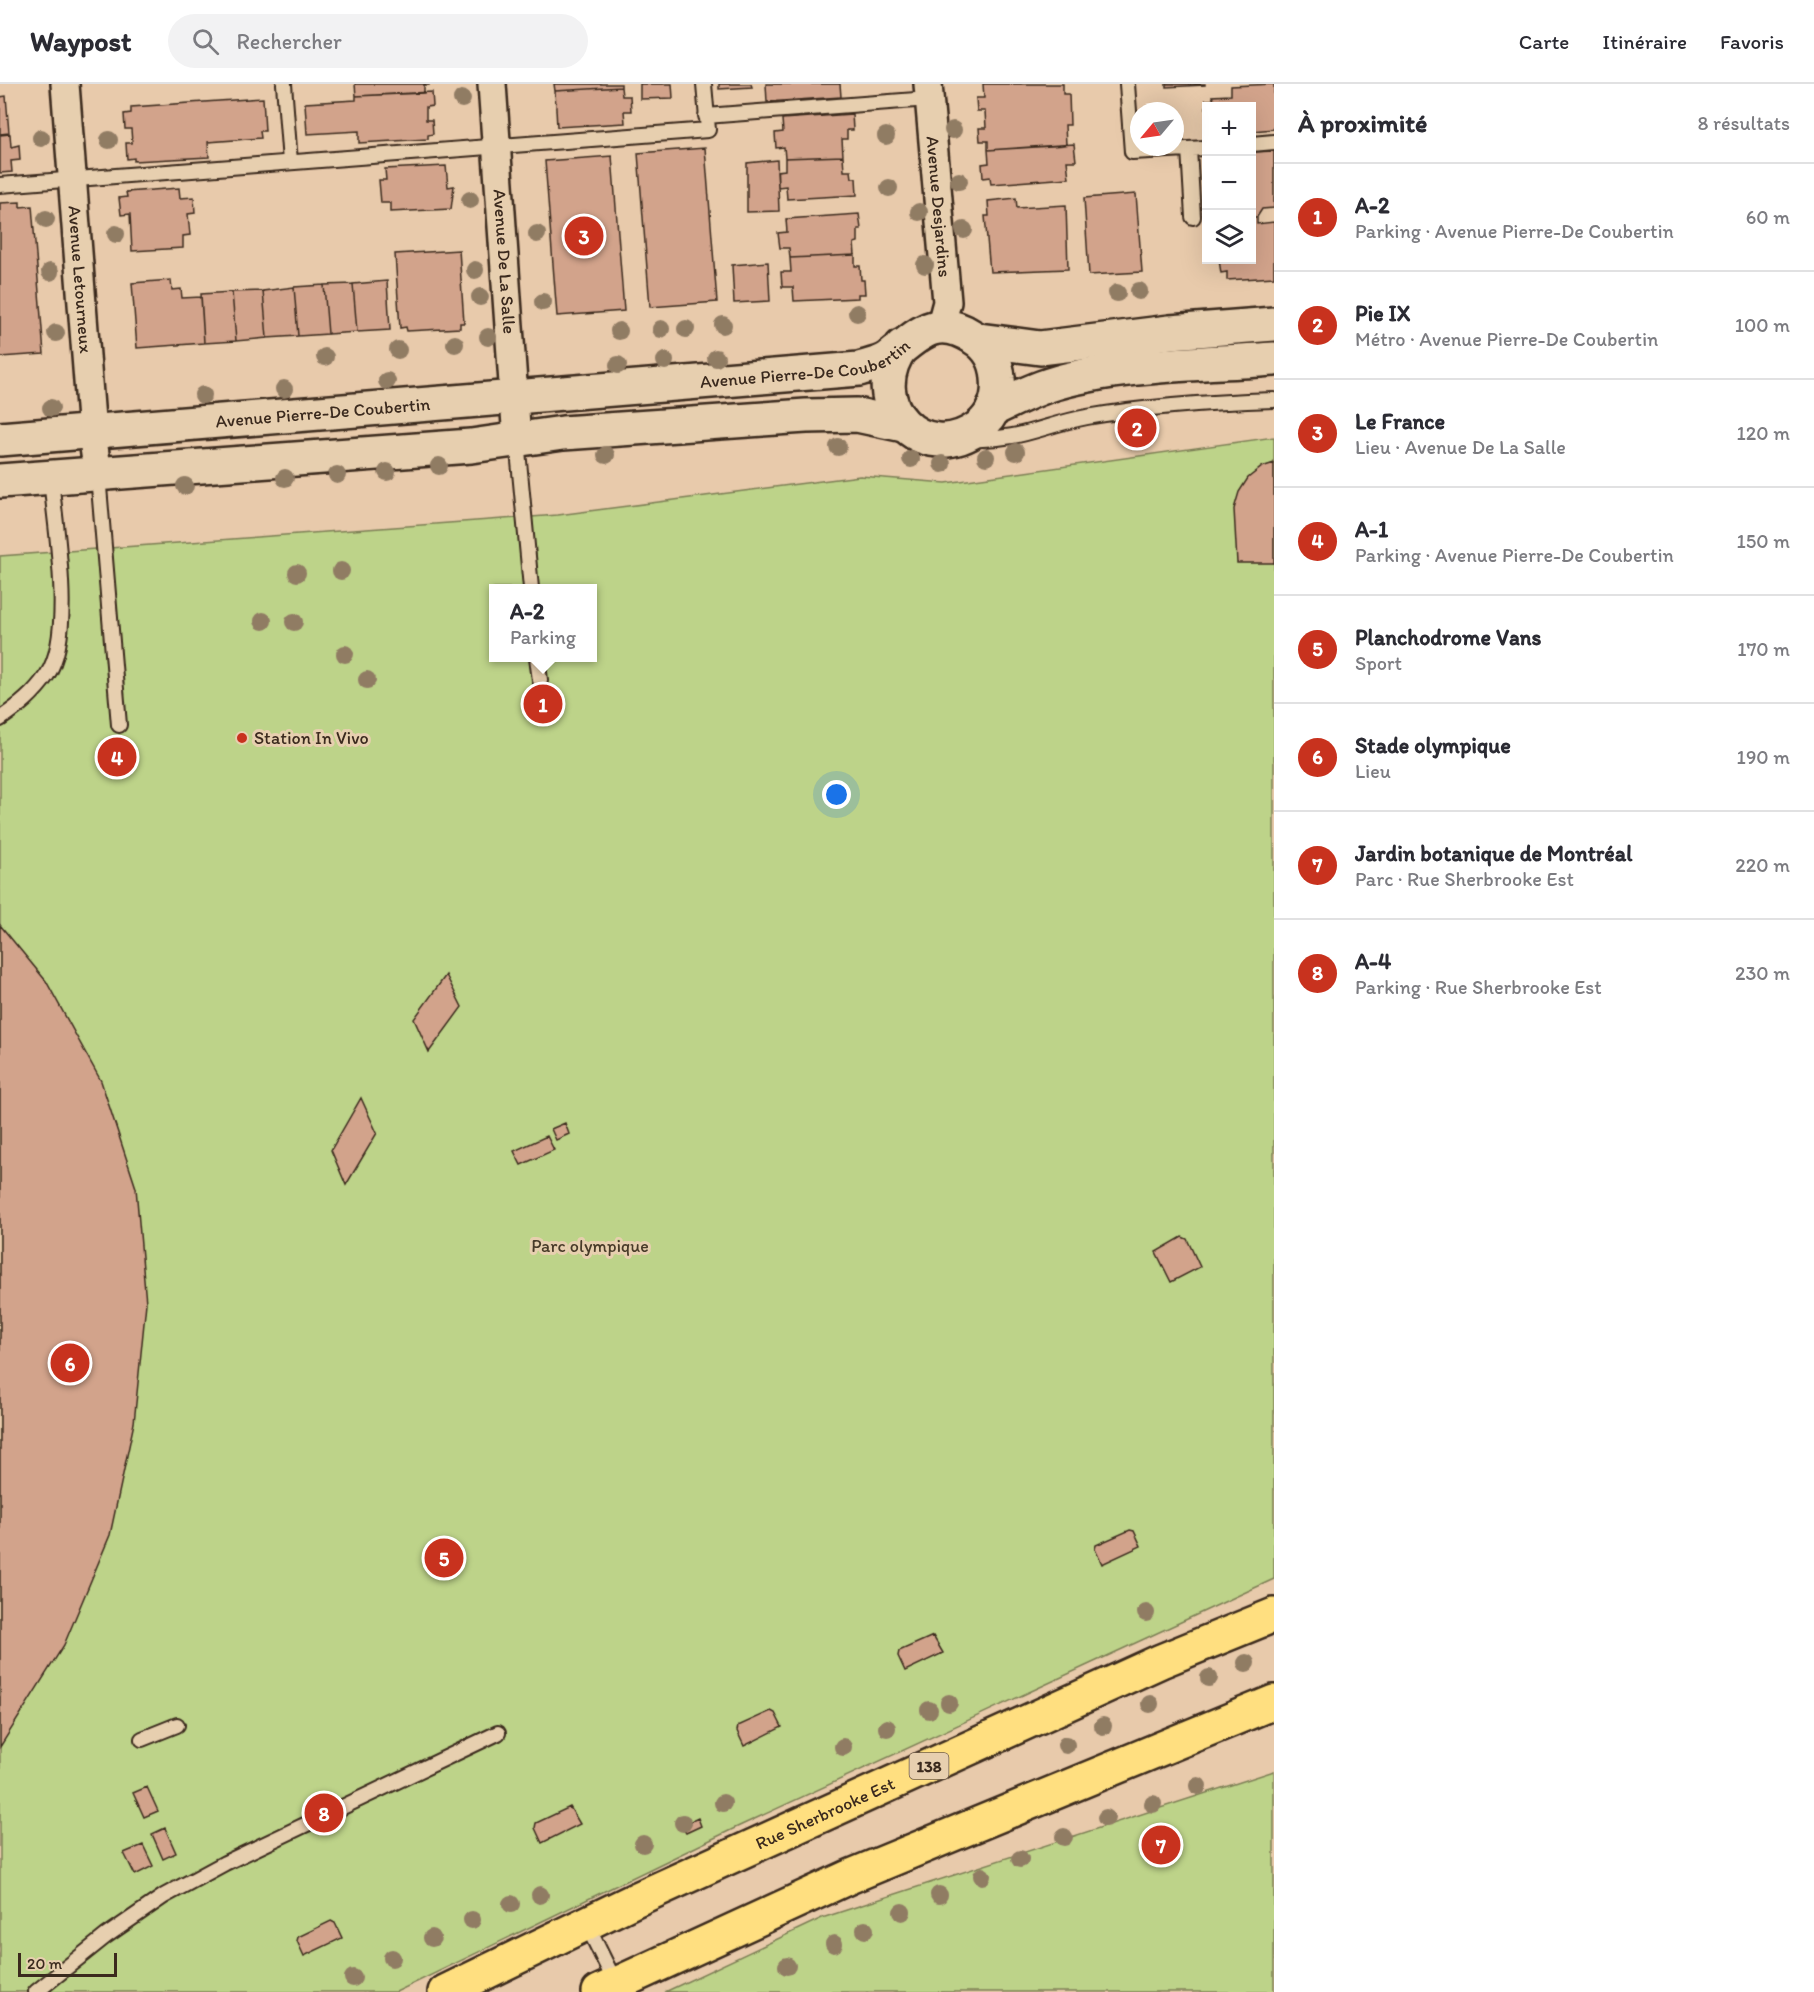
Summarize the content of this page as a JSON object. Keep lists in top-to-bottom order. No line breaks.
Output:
{"streets":{"main road":["138","Rue Sherbrooke Est"],"street":["Avenue Desjardins","Avenue De La Salle","Avenue Letourneux","Avenue Pierre-De Coubertin"]},"crossings":[["Avenue Desjardins","Avenue Pierre-De Coubertin"],["Avenue De La Salle","Avenue Pierre-De Coubertin"],["Avenue Letourneux","Avenue Pierre-De Coubertin"]],"parks":["Parc olympique"],"places":["Station In Vivo"],"scale_bar":"20 m","north":"bottom left","page":{"header":"Waypost","search":"Rechercher","nav":["Carte","Itinéraire","Favoris"],"heading":["À proximité","8 résultats"],"map_buttons":["+","−"],"list":[{"mark":"1","name":"A-2","note":"Parking · Avenue Pierre-De Coubertin","value":"60 m"},{"mark":"2","name":"Pie IX","note":"Métro · Avenue Pierre-De Coubertin","value":"100 m"},{"mark":"3","name":"Le France","note":"Lieu · Avenue De La Salle","value":"120 m"},{"mark":"4","name":"A-1","note":"Parking · Avenue Pierre-De Coubertin","value":"150 m"},{"mark":"5","name":"Planchodrome Vans","note":"Sport","value":"170 m"},{"mark":"6","name":"Stade olympique","note":"Lieu","value":"190 m"},{"mark":"7","name":"Jardin botanique de Montréal","note":"Parc · Rue Sherbrooke Est","value":"220 m"},{"mark":"8","name":"A-4","note":"Parking · Rue Sherbrooke Est","value":"230 m"}],"pins":["3","2","1","4","6","5","8","7"],"popup":["A-2","Parking"],"scale":"20 m"}}
